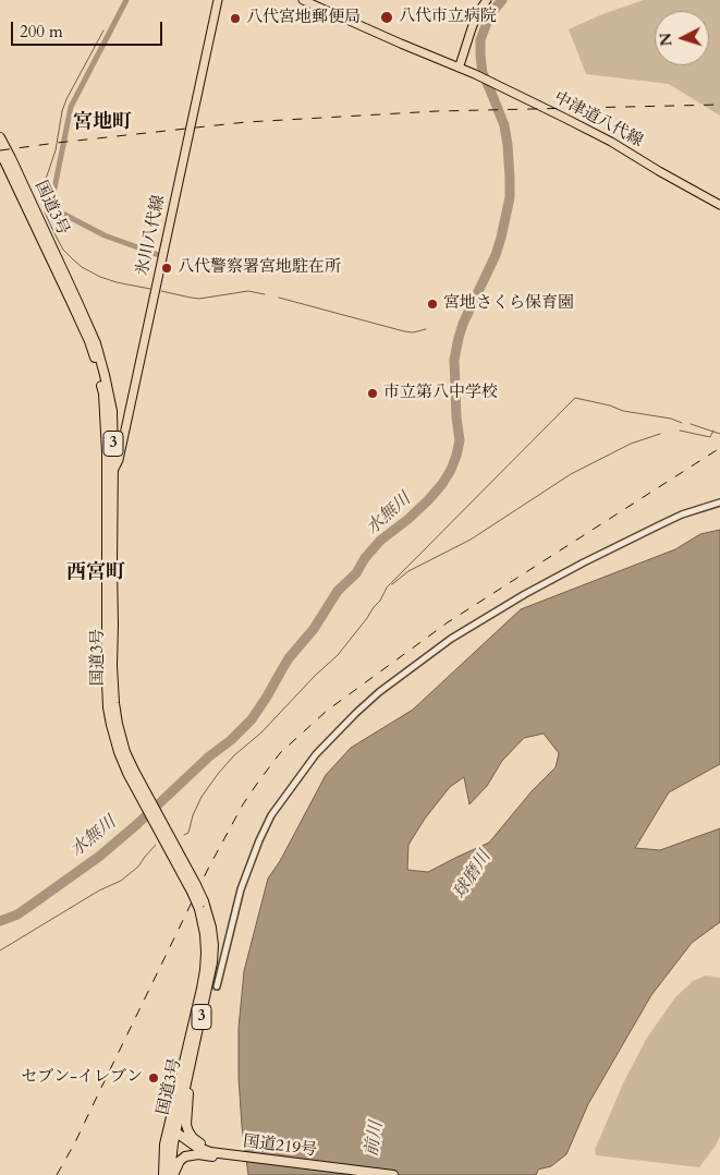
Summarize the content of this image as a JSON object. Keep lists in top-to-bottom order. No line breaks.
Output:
{"streets":{"highway":["国道3号","3","国道219号"],"main road":["中津道八代線","氷川八代線"]},"crossings":[["国道3号","氷川八代線"],["国道3号","国道219号"]],"districts":["宮地町","西宮町"],"water":["水無川","球磨川","前川"],"places":["八代市立病院","八代宮地郵便局","八代警察署宮地駐在所","宮地さくら保育園","市立第八中学校","セブン-イレブン"],"scale_bar":"200 m","north":"left"}
